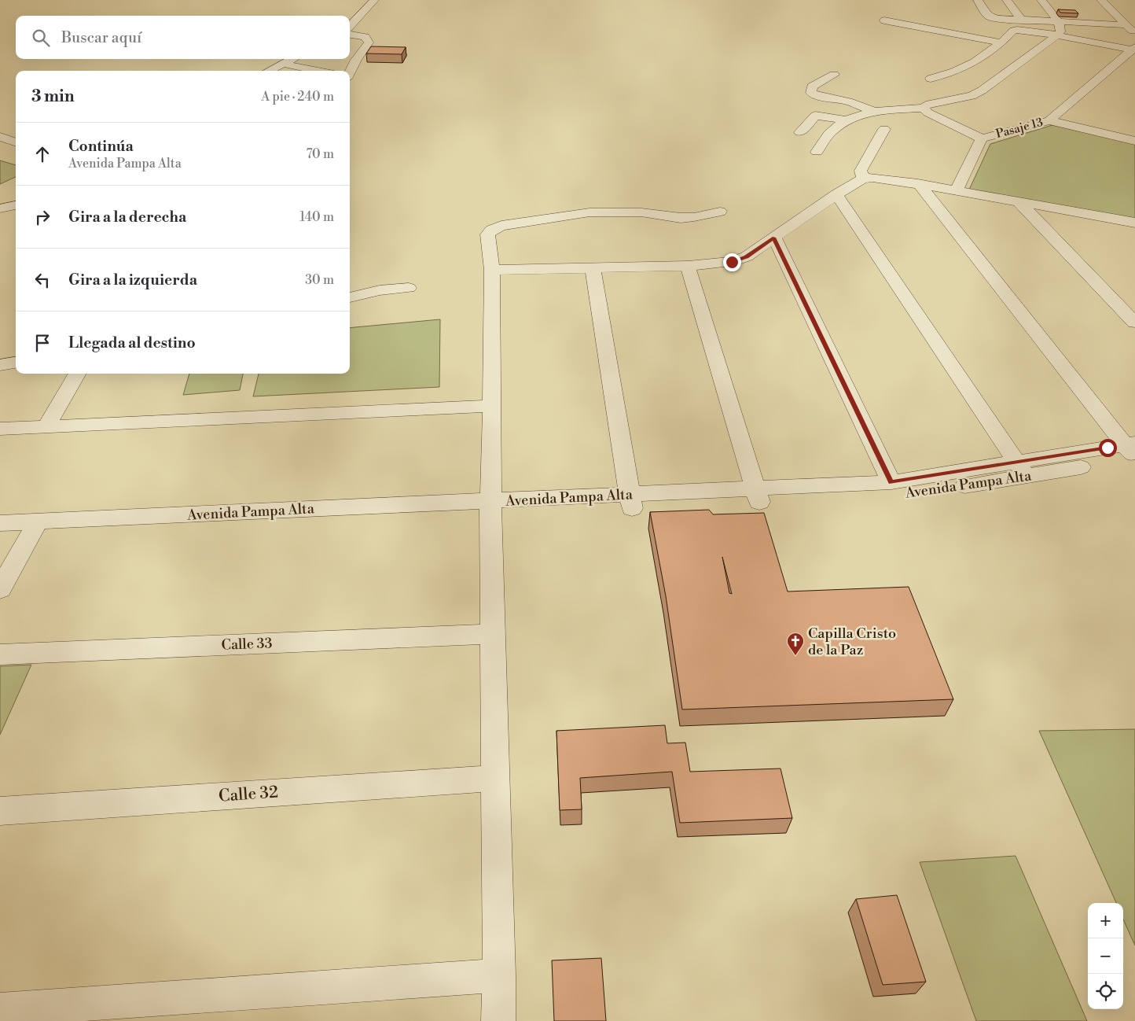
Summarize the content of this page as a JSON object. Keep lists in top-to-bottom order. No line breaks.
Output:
{"streets":{"street":["Pasaje 13","Avenida Pampa Alta","Calle 33","Calle 32"]},"places":{"church":["Capilla Cristo de la Paz"]},"page":{"search":"Buscar aquí","heading":["3 min","A pie · 240 m"],"list":[["Continúa","Avenida Pampa Alta","70 m"],["Gira a la derecha","140 m"],["Gira a la izquierda","30 m"],"Llegada al destino"],"map_buttons":["+","−"]}}
